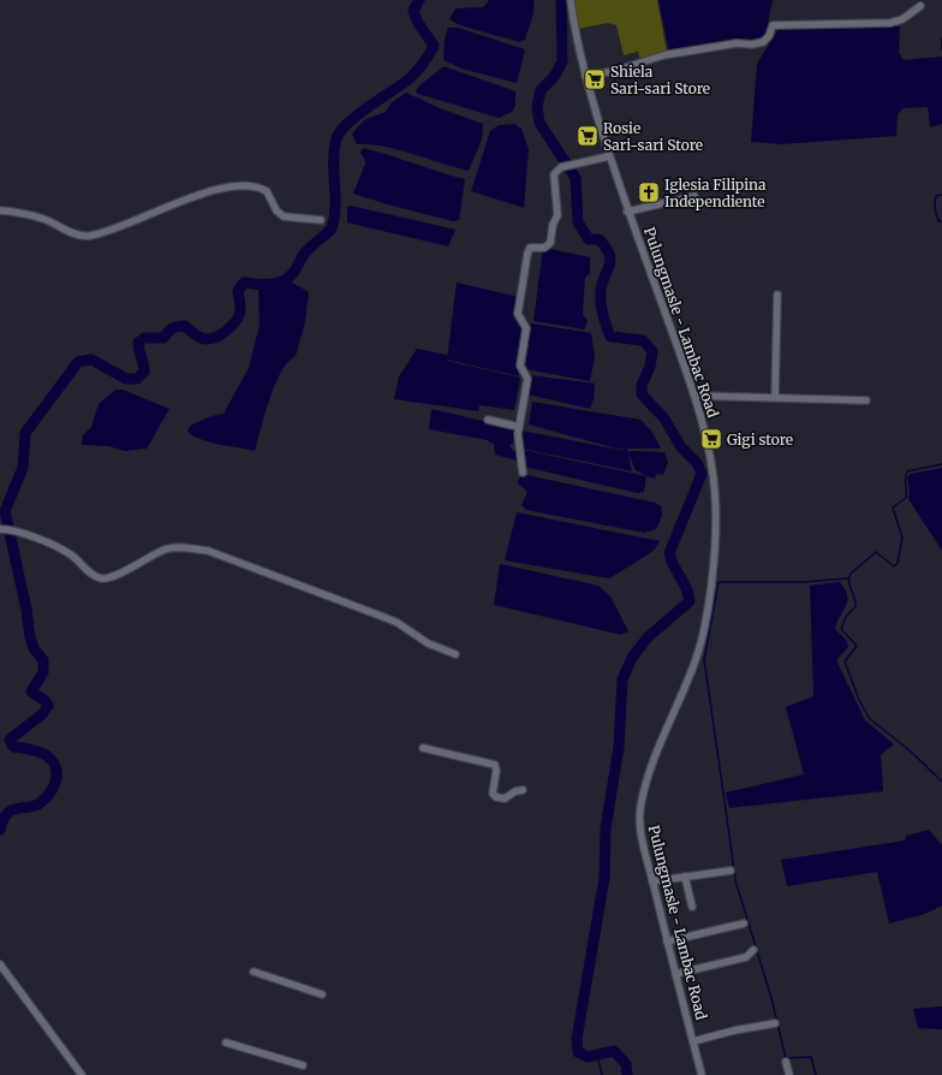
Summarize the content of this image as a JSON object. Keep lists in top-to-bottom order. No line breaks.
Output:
{"streets":{"street":["Pulungmasle - Lambac Road"]},"places":{"supermarket":["Shiela Sari-sari Store","Rosie Sari-sari Store","Gigi store"],"church":["Iglesia Filipina Independiente"]}}
